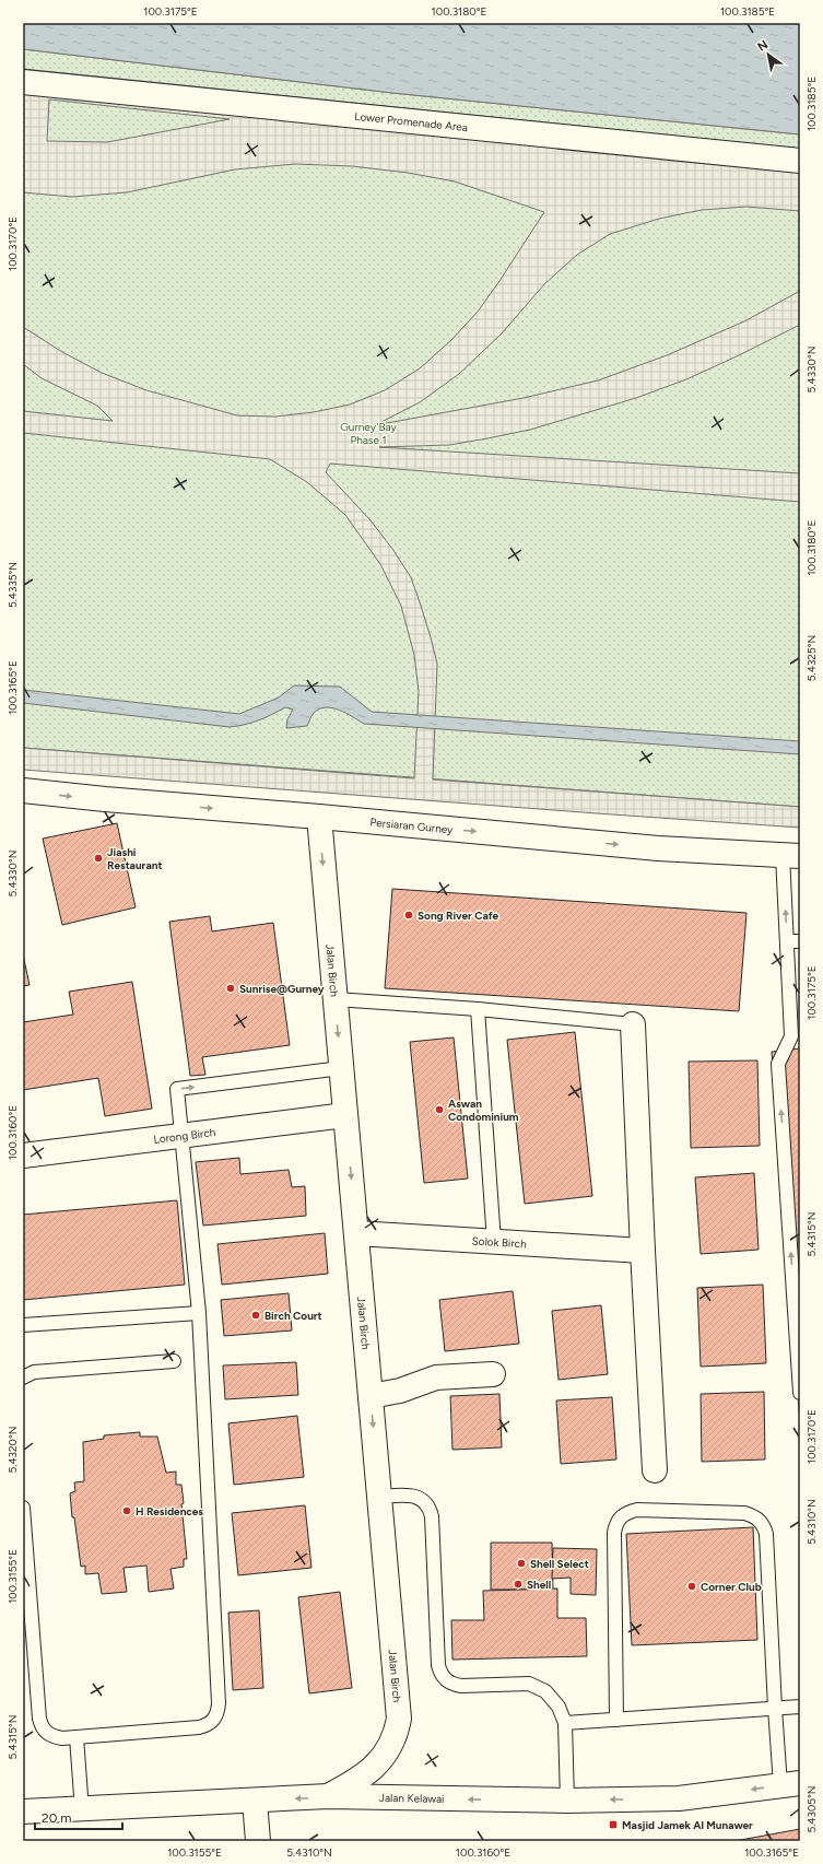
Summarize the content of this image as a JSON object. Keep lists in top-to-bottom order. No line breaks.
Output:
{"streets":{"street":["Lower Promenade Area","Persiaran Gurney","Jalan Birch","Lorong Birch","Solok Birch","Jalan Kelawai"]},"crossings":[["Persiaran Gurney","Jalan Birch"],["Jalan Birch","Lorong Birch"],["Jalan Birch","Solok Birch"],["Jalan Birch","Jalan Kelawai"]],"one_way":["Persiaran Gurney","Jalan Birch","Jalan Kelawai"],"parks":["Gurney Bay Phase 1"],"places":{"other":["Jiashi Restaurant","Song River Cafe","Sunrise@Gurney","Aswan Condominium","Birch Court","H Residences","Shell Select","Shell","Corner Club"],"transit":["Masjid Jamek Al Munawer"]},"scale_bar":"20 m","north":"top left","coordinates":["100.3175°E","100.3180°E","100.3185°E","100.3170°E","5.4330°N","5.4335°N","5.4325°N","100.3165°E","100.3160°E","5.4315°N","5.4320°N","5.4310°N","100.3155°E","5.4305°N"]}
